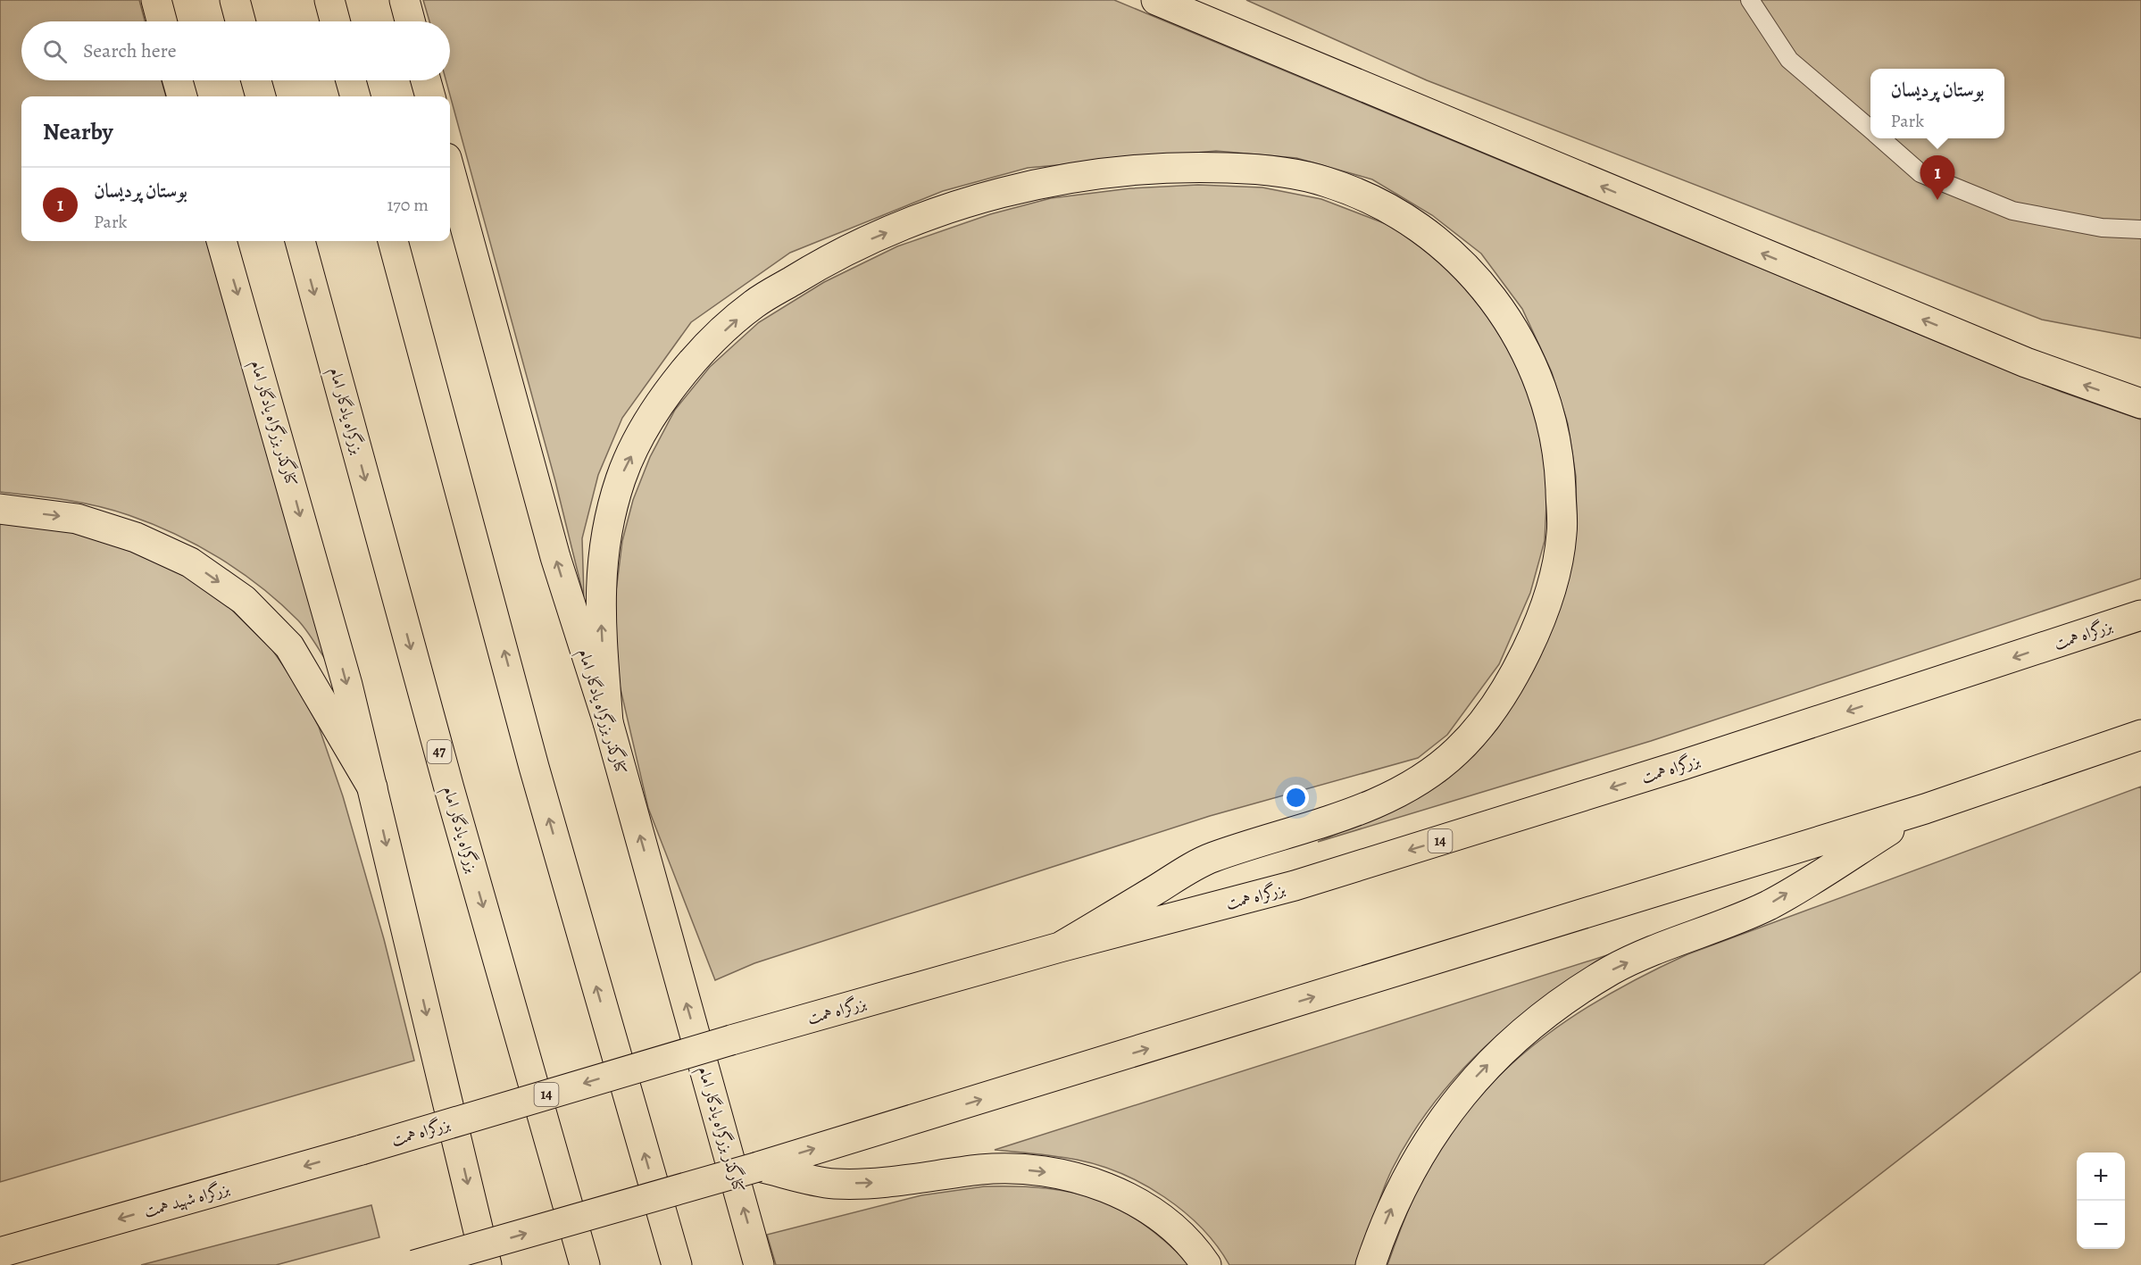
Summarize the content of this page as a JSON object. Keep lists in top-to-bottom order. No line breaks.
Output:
{"streets":{"main road":["بزرگراه یادگار امام","کنارگذر بزرگراه یادگار امام","بزرگراه همت","47","14","بزرگراه شهید همت"]},"crossings":[["بزرگراه همت","بزرگراه شهید همت"]],"one_way":["بزرگراه شهید همت"],"page":{"search":"Search here","popup":["بوستان پردیسان","Park"],"heading":"Nearby","pins":"1","list":[{"mark":"1","name":"بوستان پردیسان","note":"Park","value":"170 m"}],"map_buttons":["+","−"]}}
